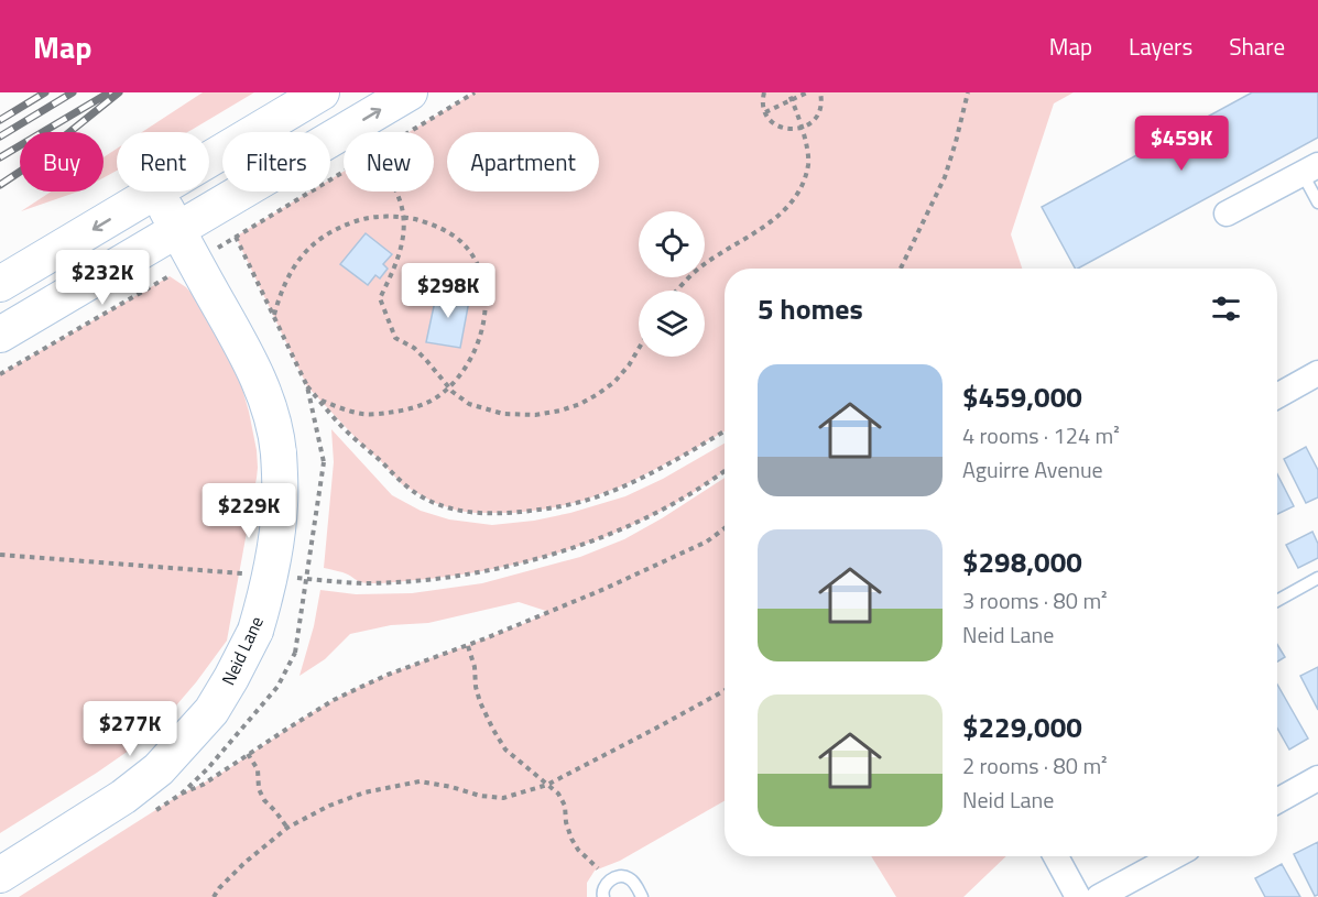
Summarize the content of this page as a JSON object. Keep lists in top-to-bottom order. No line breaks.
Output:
{"streets":{"main road":["Neid Lane"]},"page":{"header":"Map","nav":["Map","Layers","Share"],"price":["$459K","$232K","$298K","$229K","$277K"],"chip":["Buy","Rent","Filters","New","Apartment"],"heading":"5 homes","list":[{"name":"$459,000","note":"4 rooms · 124 m² · Aguirre Avenue"},{"name":"$298,000","note":"3 rooms · 80 m² · Neid Lane"},{"name":"$229,000","note":"2 rooms · 80 m² · Neid Lane"}]}}
